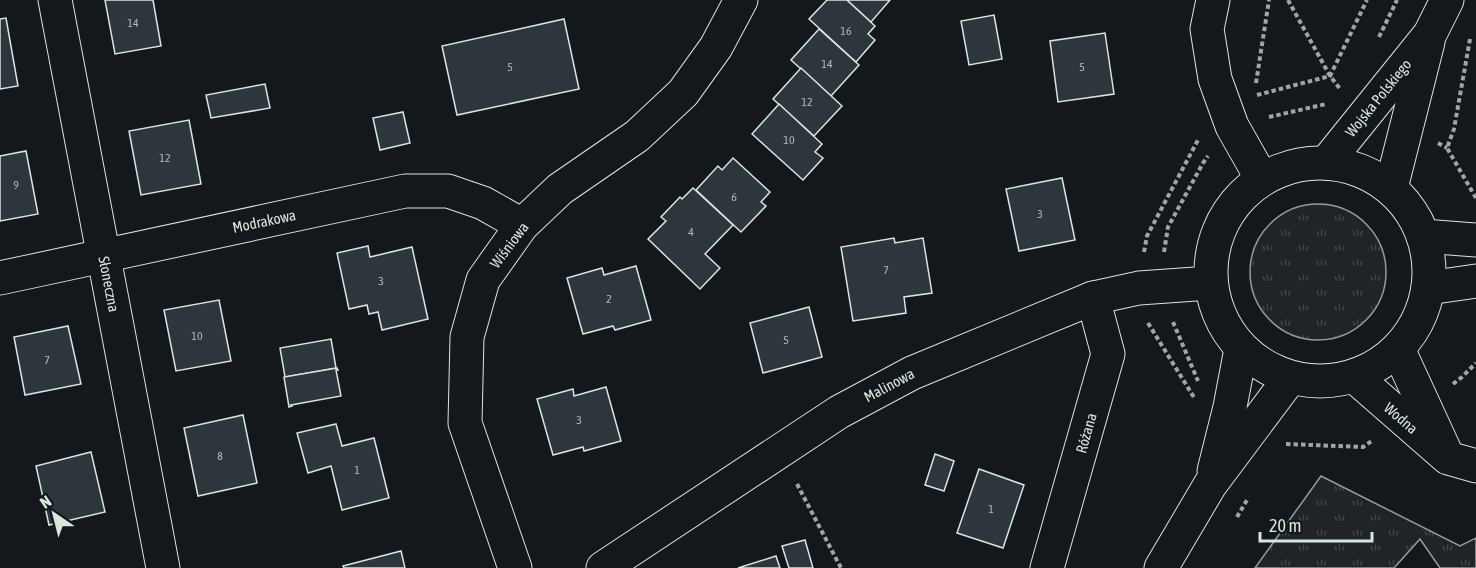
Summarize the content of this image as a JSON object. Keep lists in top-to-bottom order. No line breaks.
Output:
{"streets":{"street":["Wojska Polskiego","Modrakowa","Wiśniowa","Słoneczna","Malinowa","Wodna","Różana"]},"crossings":[["Modrakowa","Wiśniowa"],["Modrakowa","Słoneczna"],["Malinowa","Różana"]],"house_numbers":["14","16","14","5","5","12","10","12","9","6","3","4","7","3","2","10","5","7","3","8","1","1"],"scale_bar":"20 m","north":"top left"}
